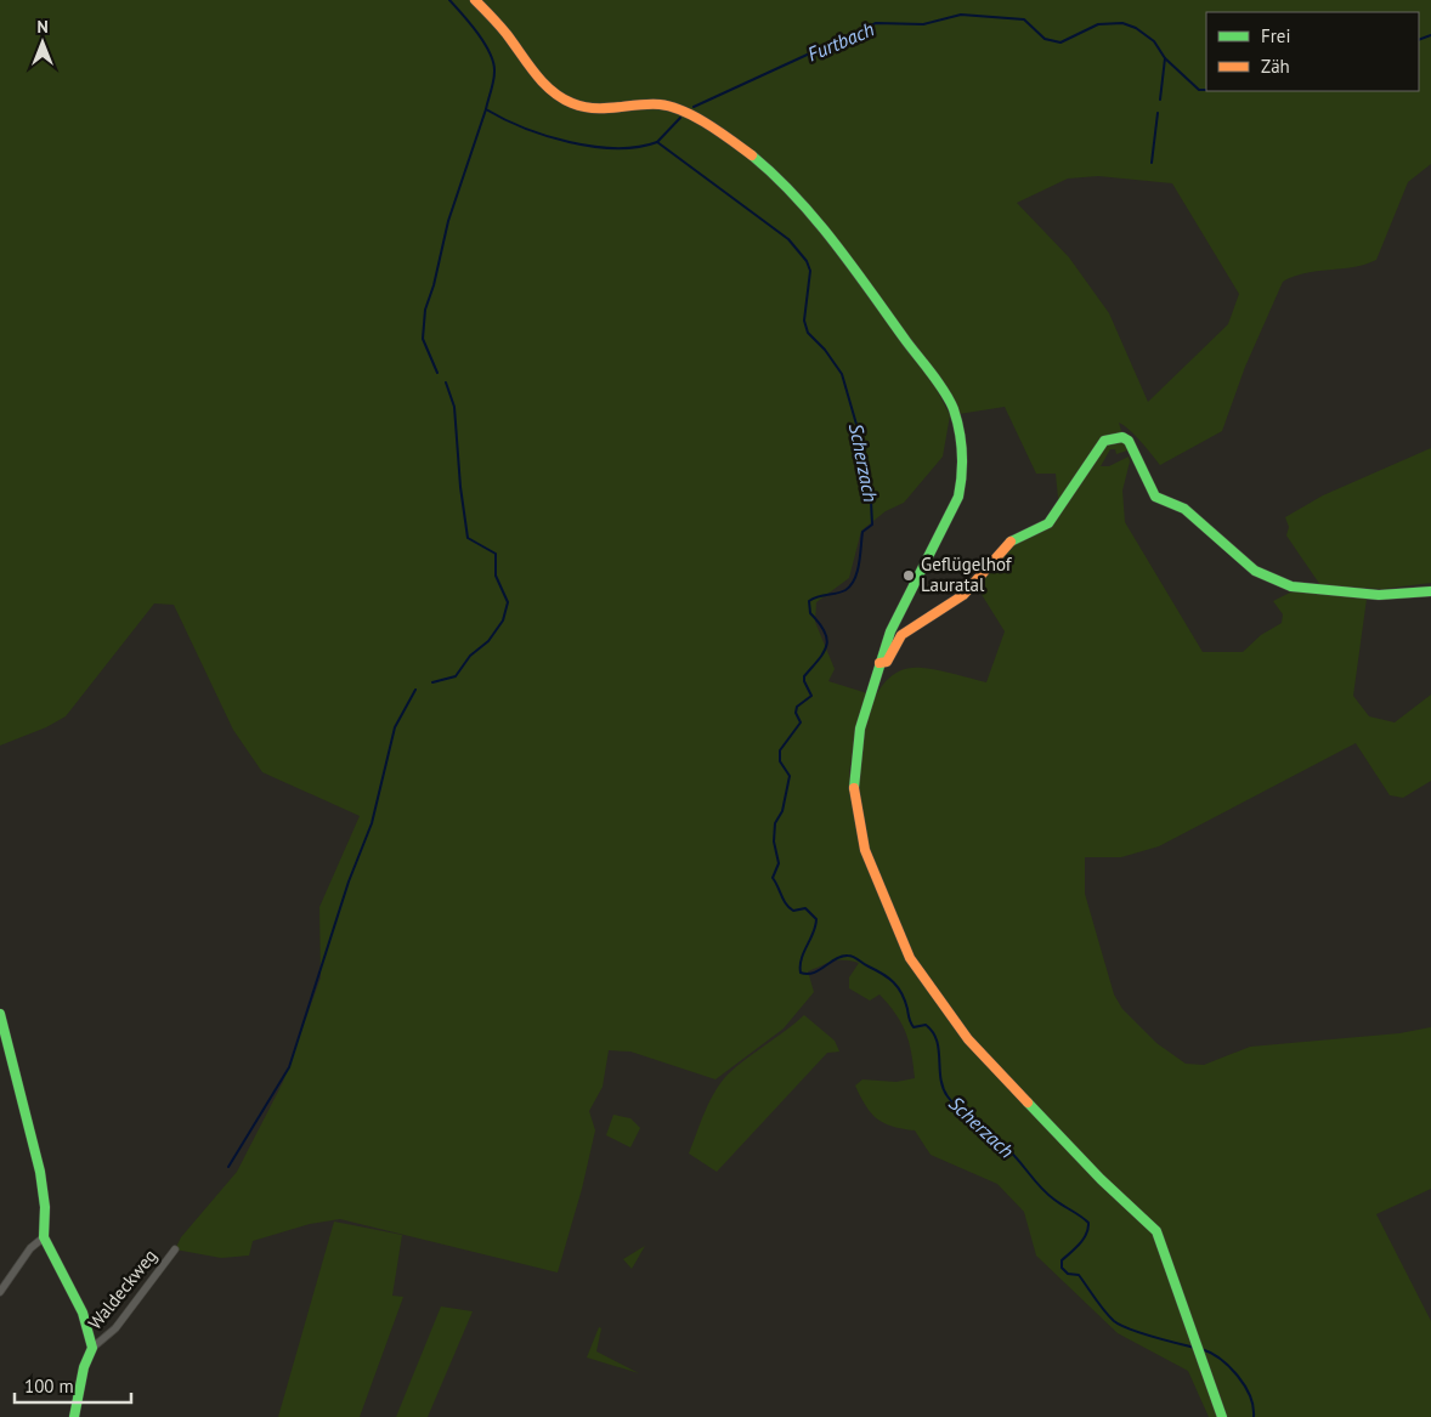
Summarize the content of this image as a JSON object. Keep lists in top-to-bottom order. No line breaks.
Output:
{"streets":{"street":["Waldeckweg"]},"water":["Furtbach","Scherzach"],"places":["Geflügelhof Lauratal"],"legend":["Frei","Zäh"],"scale_bar":"100 m","north":"top"}
